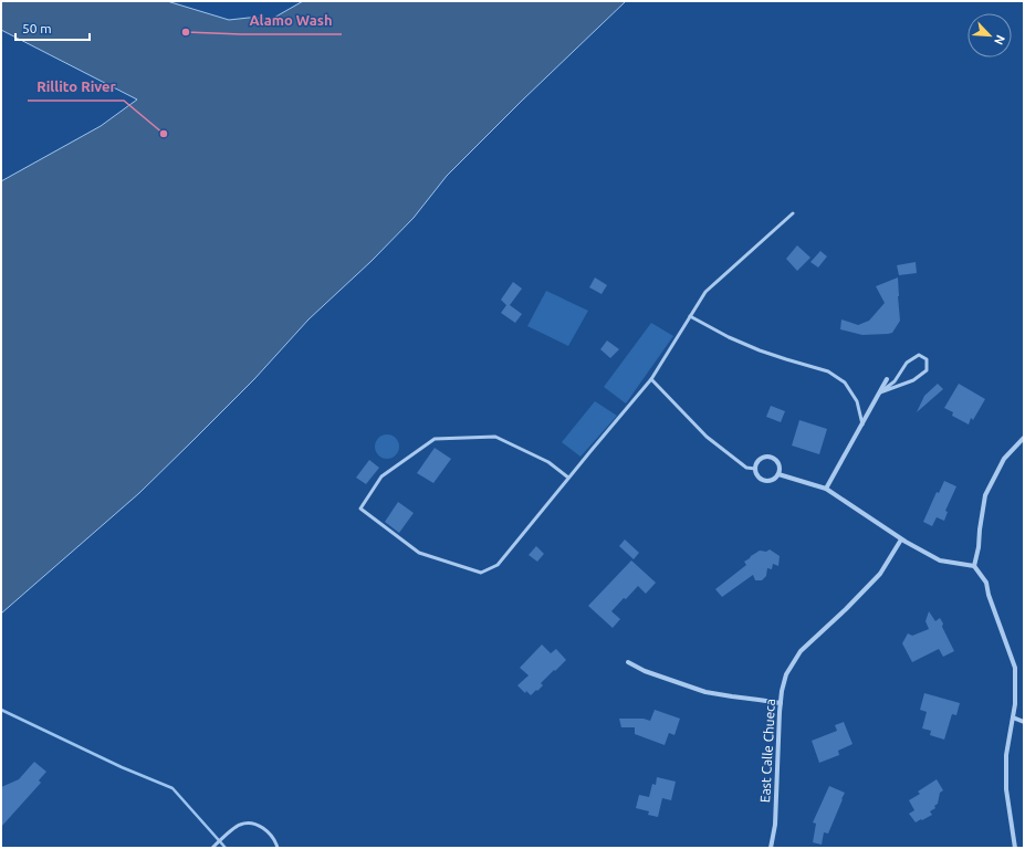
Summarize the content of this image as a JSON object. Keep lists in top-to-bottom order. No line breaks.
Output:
{"streets":{"street":["East Calle Chueca"]},"places":["Alamo Wash","Rillito River"],"scale_bar":"50 m","north":"bottom right"}
